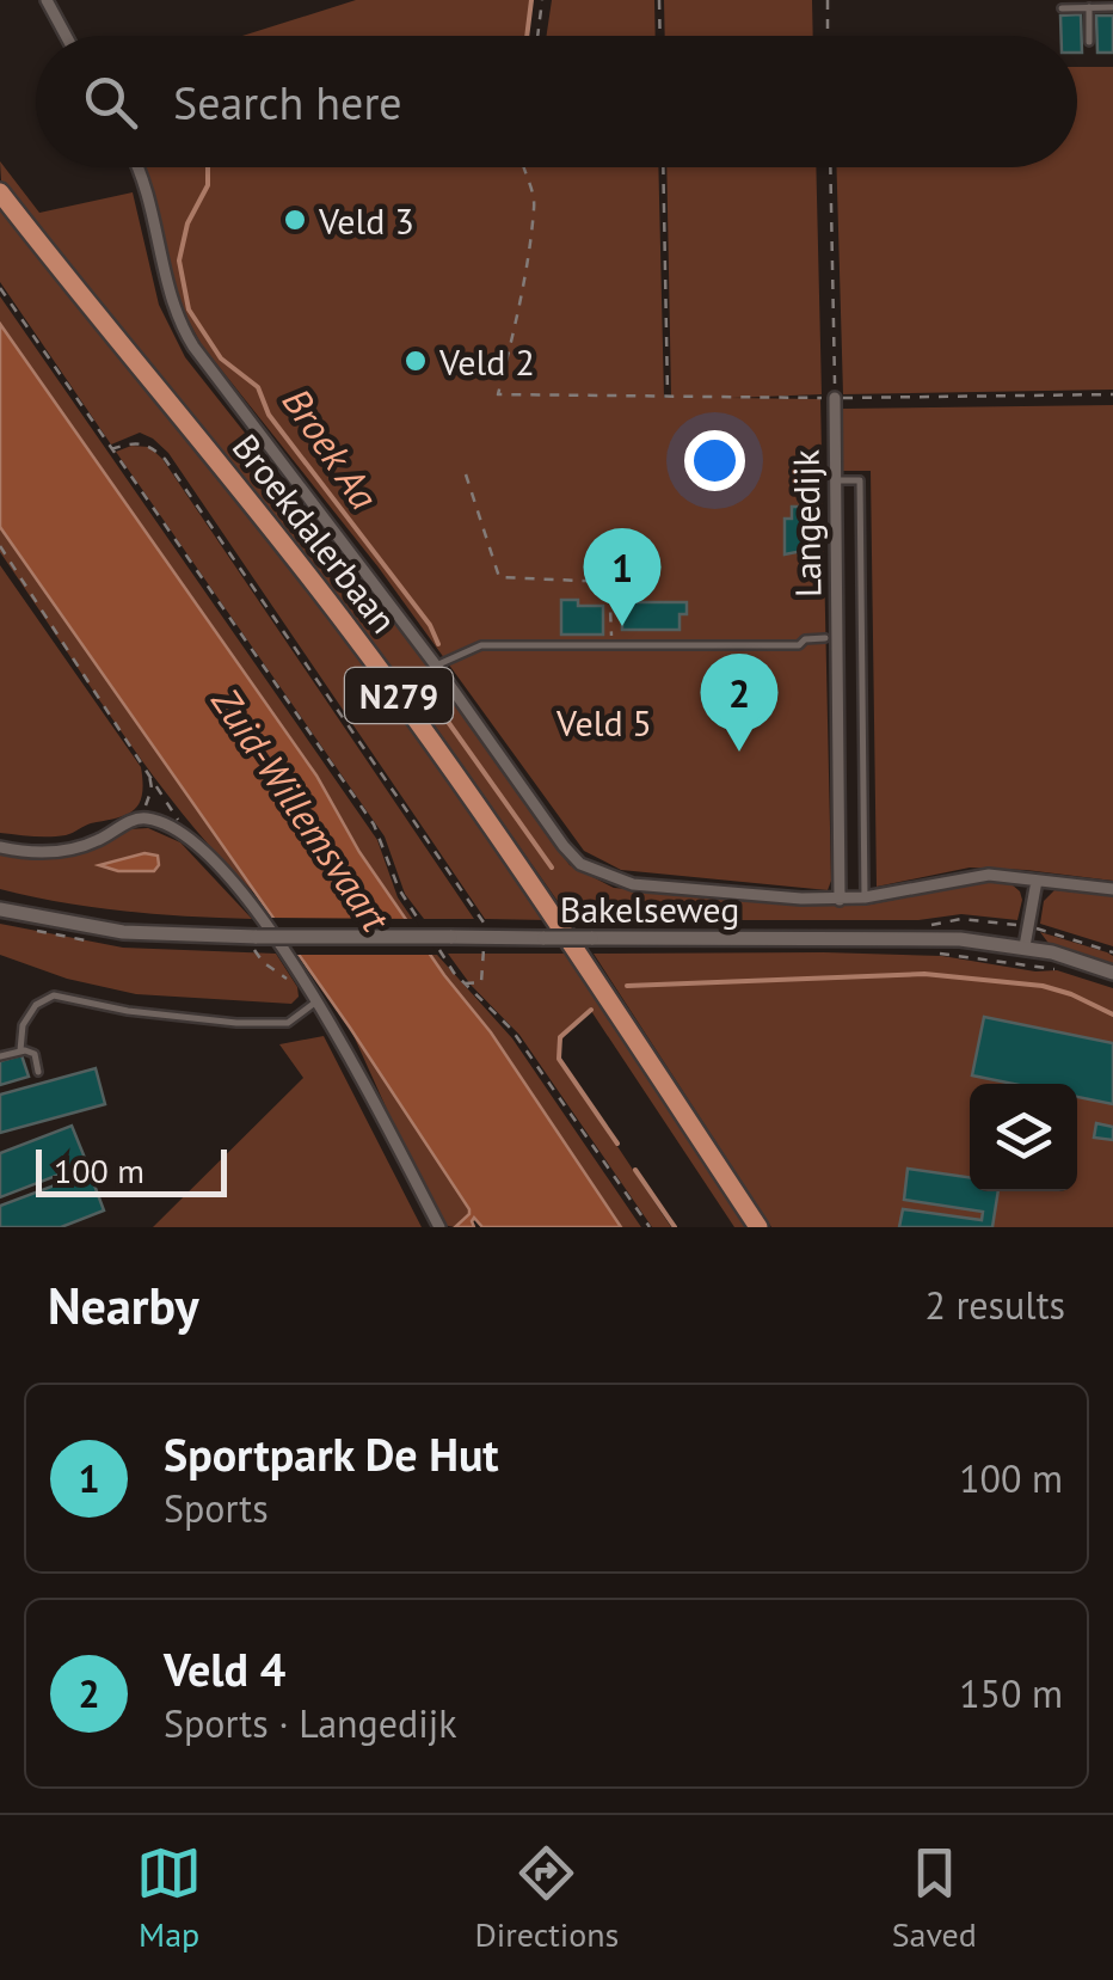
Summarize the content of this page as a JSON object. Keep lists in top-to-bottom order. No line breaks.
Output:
{"streets":{"main road":["Broekdalerbaan","N279"],"street":["Langedijk","Bakelseweg"]},"water":["Broek Aa","Zuid-Willemsvaart"],"parks":["Veld 5"],"places":["Veld 3","Veld 2"],"scale_bar":"100 m","page":{"search":"Search here","pins":["1","2"],"scale":"100 m","heading":["Nearby","2 results"],"list":[{"mark":"1","name":"Sportpark De Hut","note":"Sports","value":"100 m"},{"mark":"2","name":"Veld 4","note":"Sports · Langedijk","value":"150 m"}],"nav":["Map","Directions","Saved"]}}
